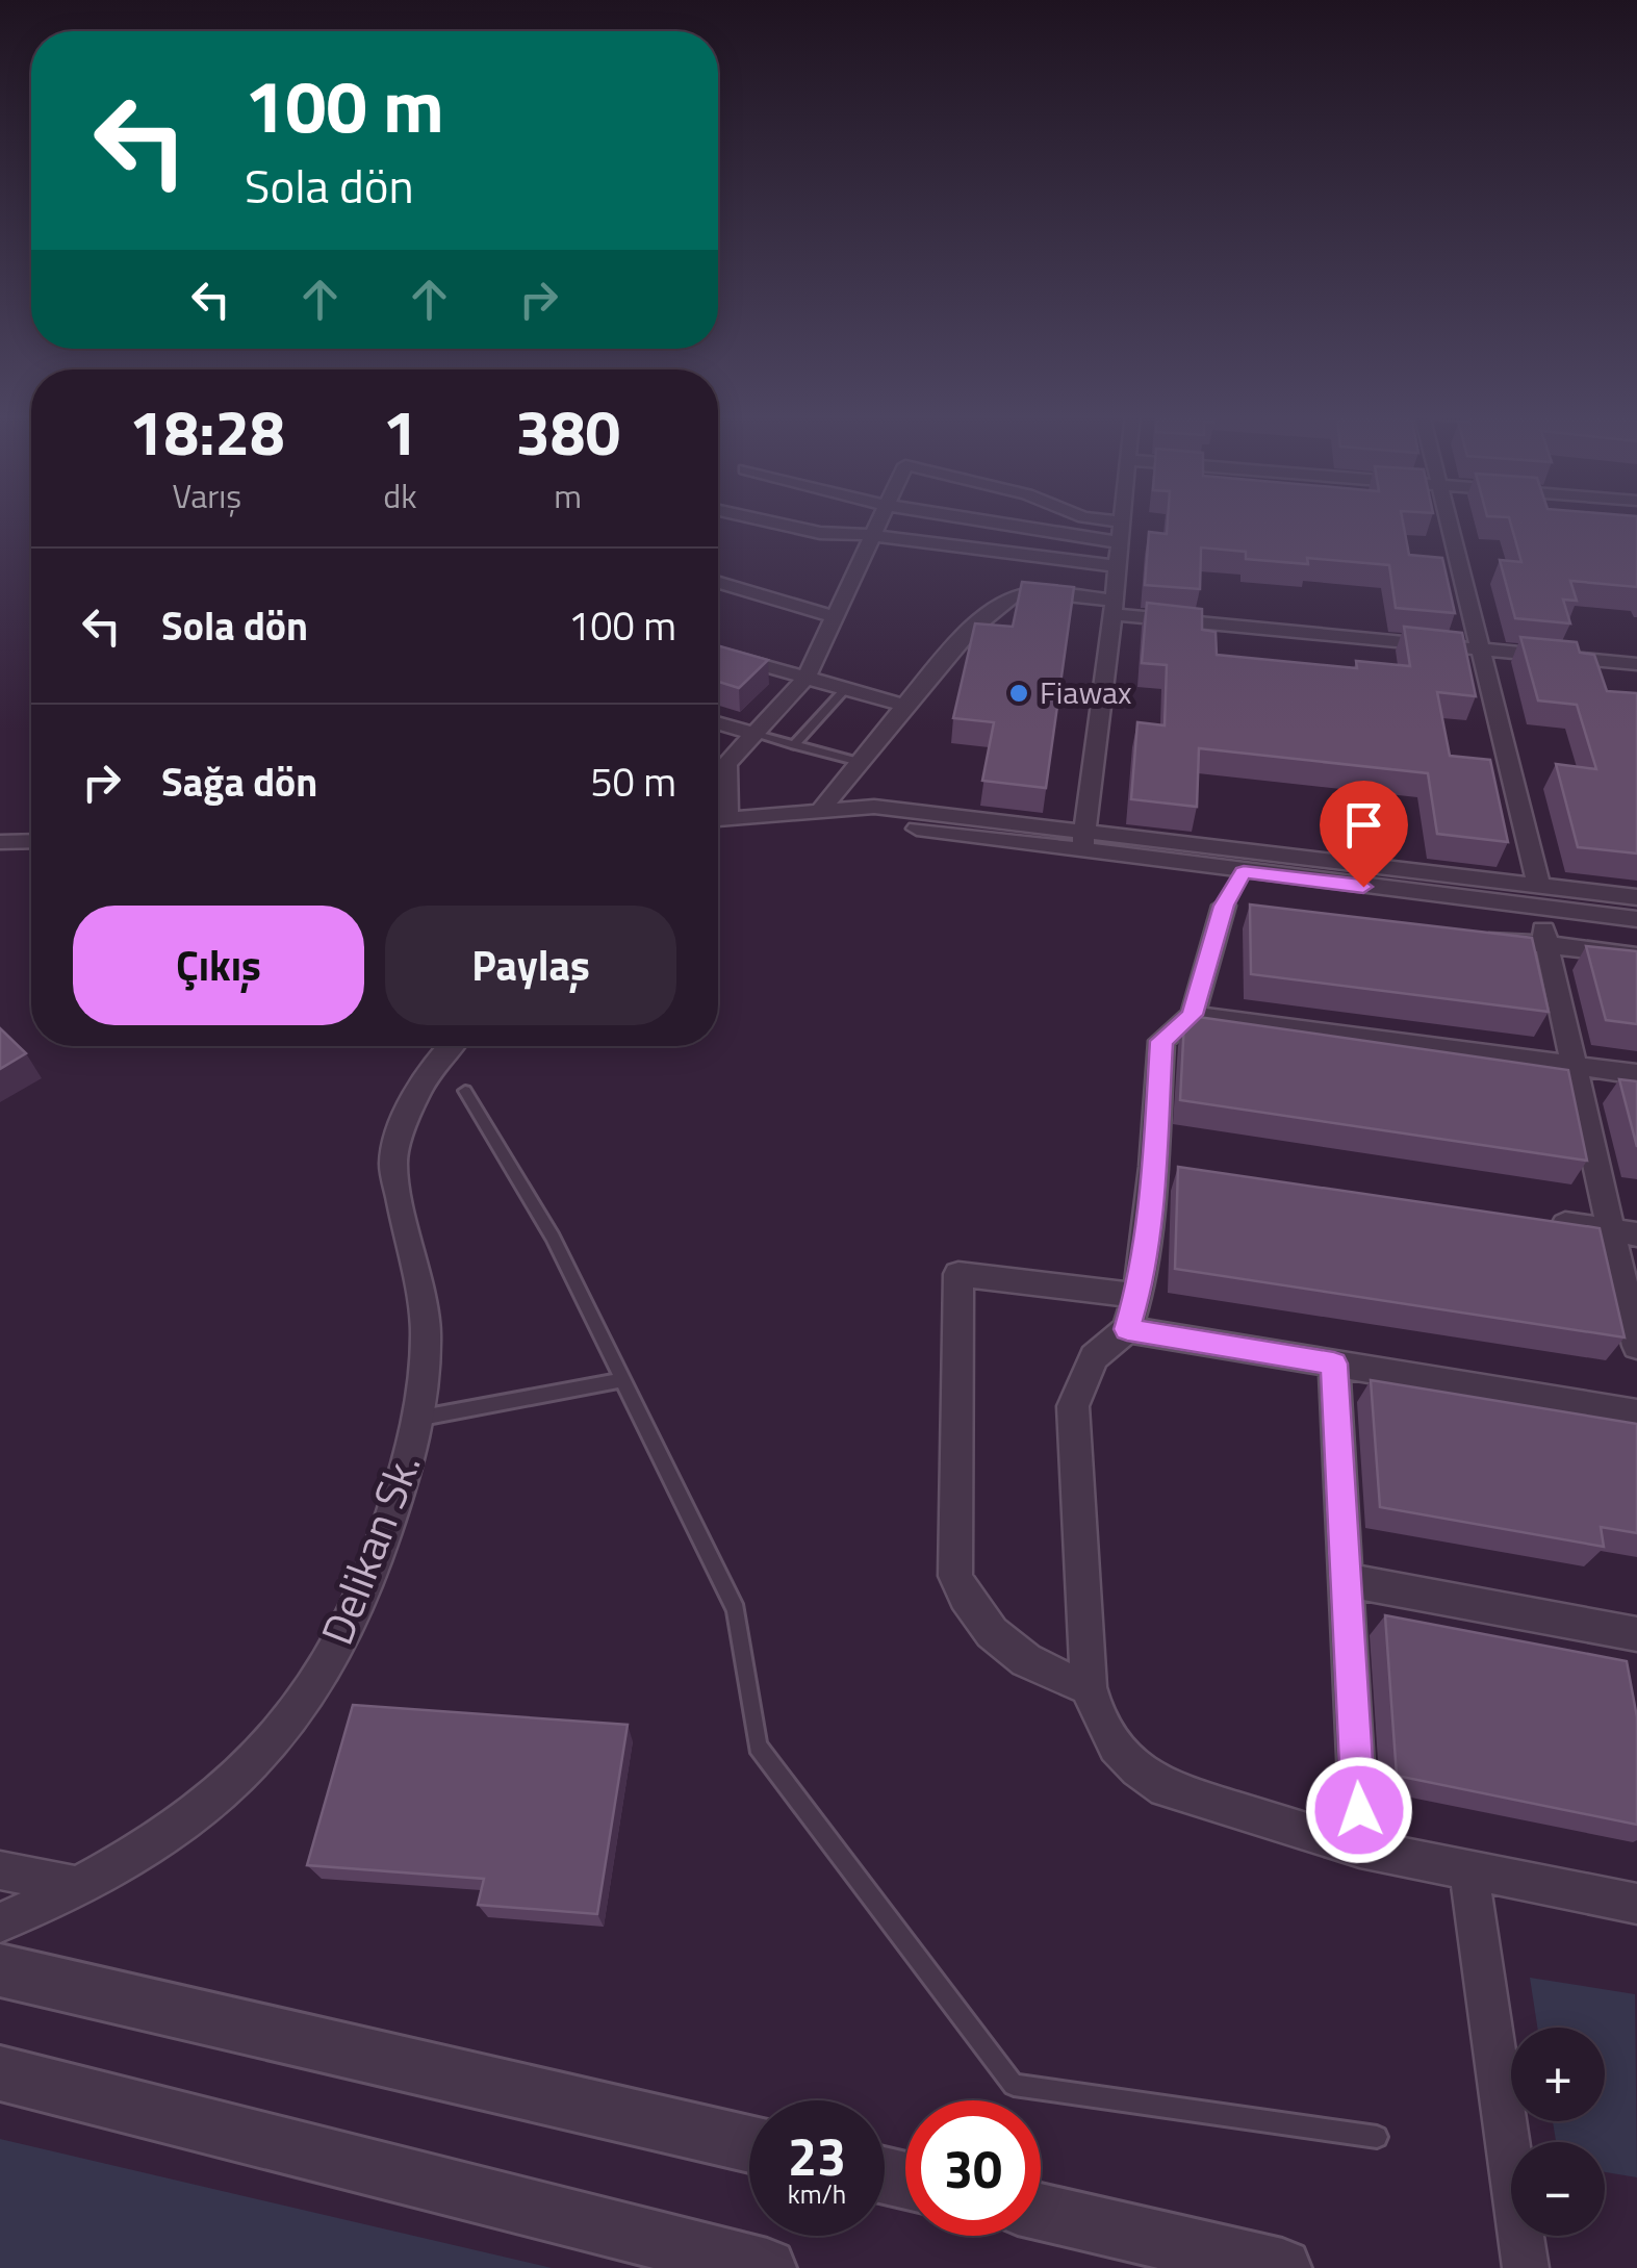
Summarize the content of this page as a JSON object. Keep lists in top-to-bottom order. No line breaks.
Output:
{"streets":{"street":["Delikan Sk."]},"places":["Fiawax"],"page":{"turn":["100 m","Sola dön"],"eta":["18:28","Varış","1","dk","380","m"],"list":[{"name":"Sola dön","value":"100 m"},{"name":"Sağa dön","value":"50 m"}],"buttons":["Çıkış","Paylaş"],"map_buttons":["+","−"],"speed":"23 km/h","limit":"30"}}
